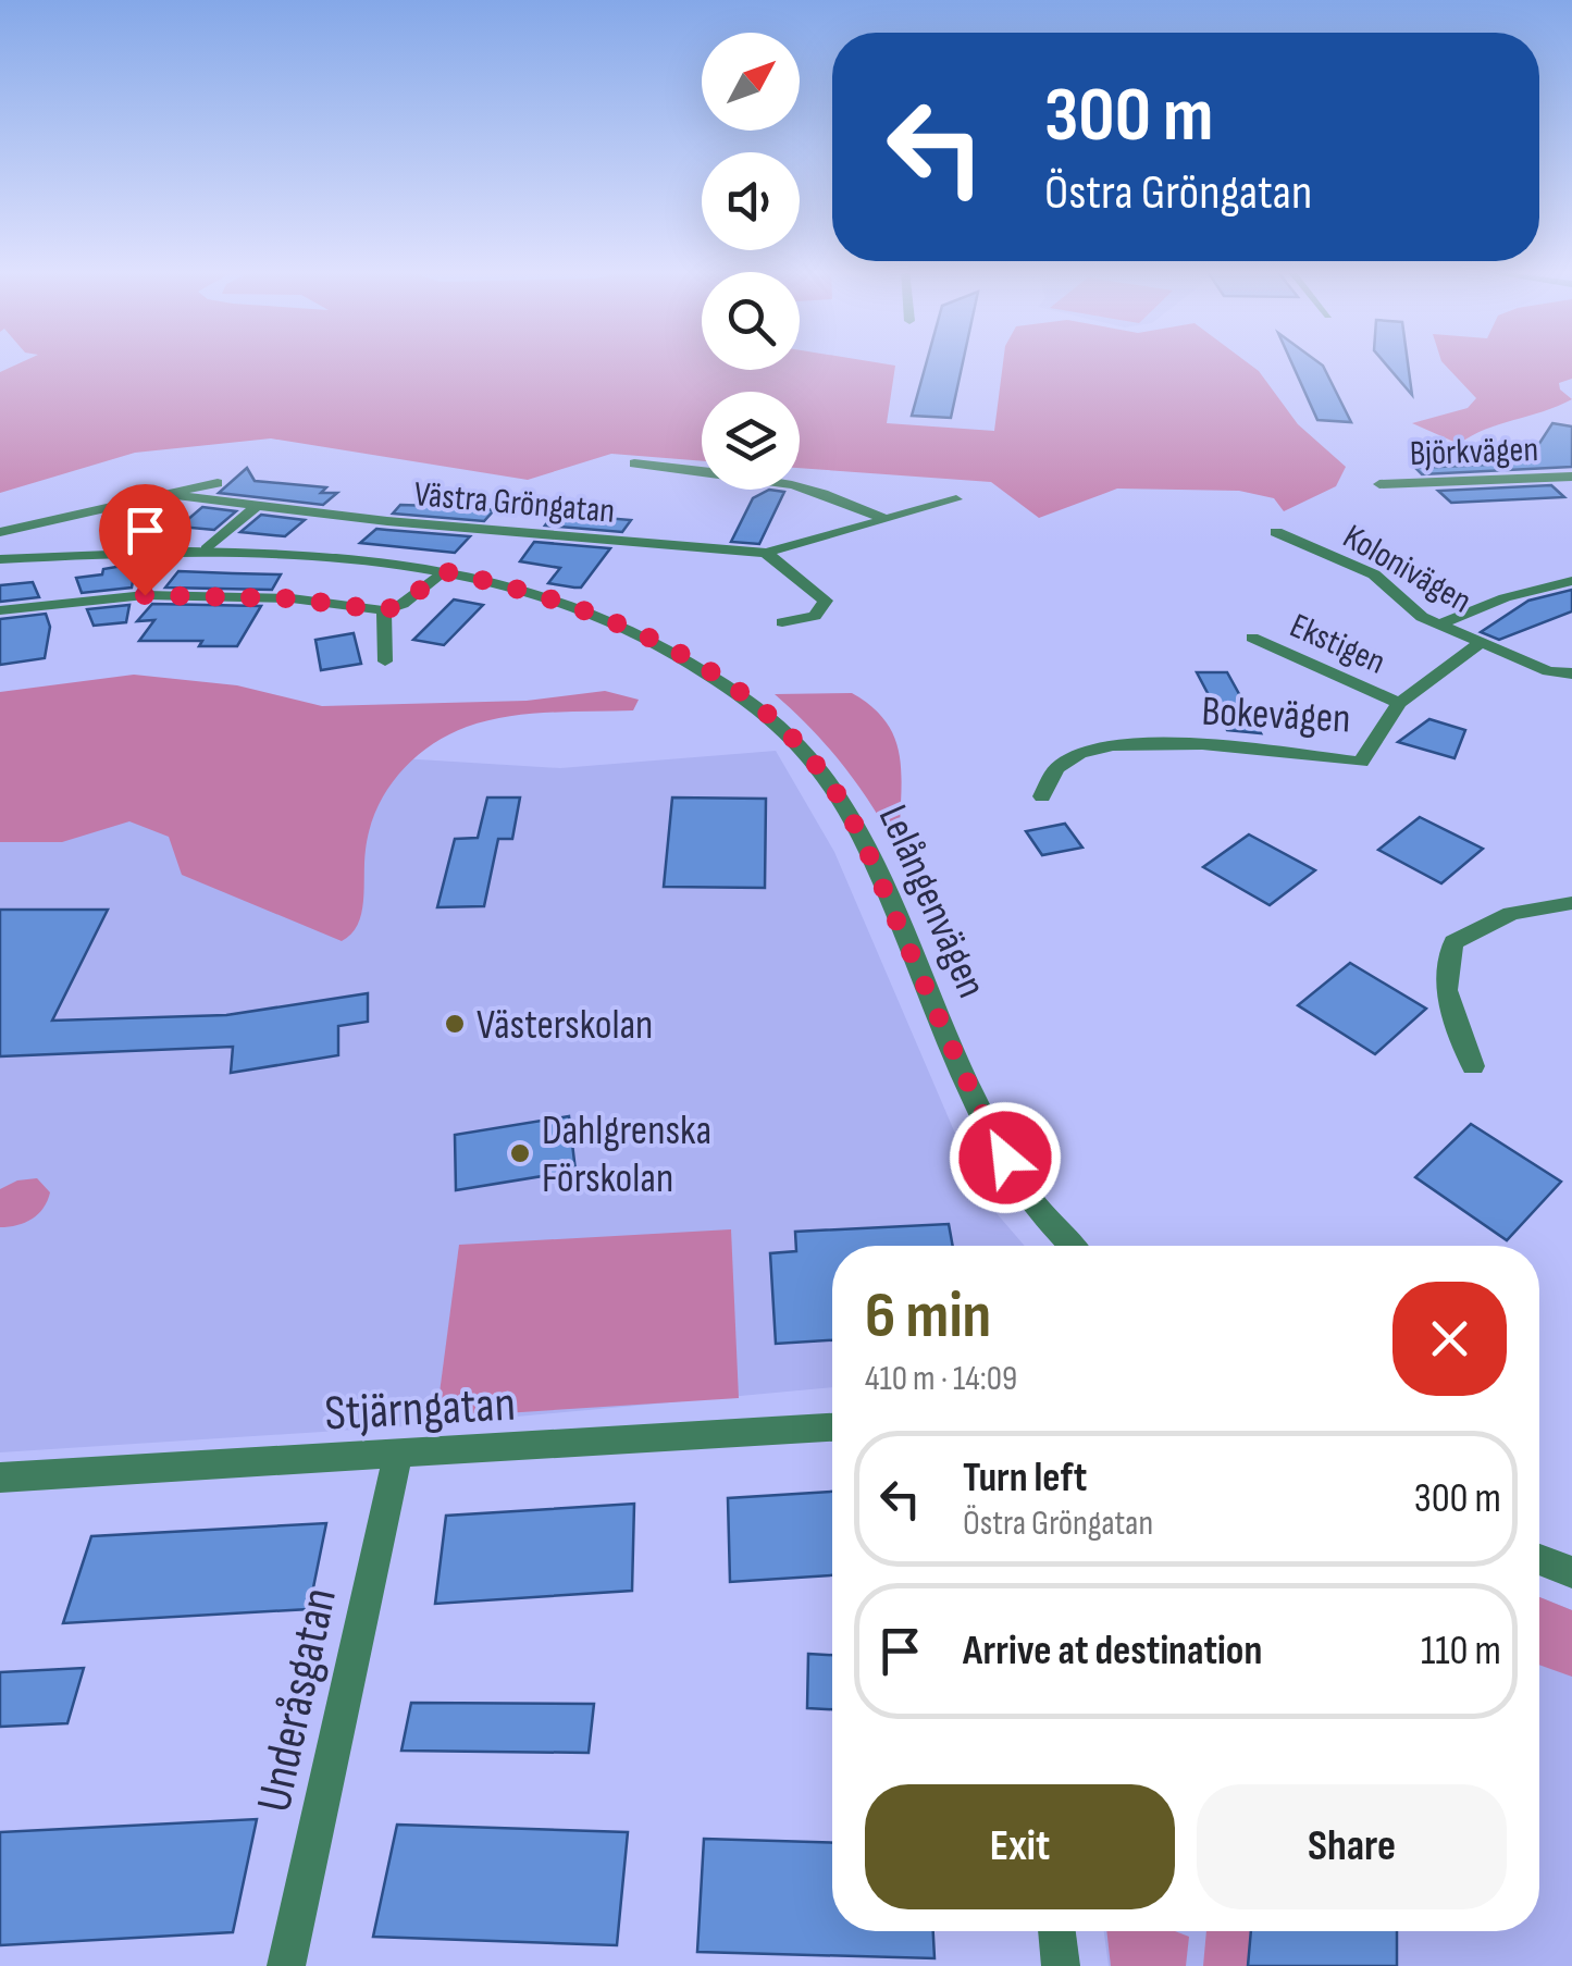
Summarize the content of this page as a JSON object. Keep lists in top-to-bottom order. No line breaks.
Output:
{"streets":{"street":["Björkvägen","Västra Gröngatan","Kolonivägen","Ekstigen","Bokevägen","Lelångenvägen","Stjärngatan","Underåsgatan"]},"crossings":[["Kolonivägen","Bokevägen"],["Ekstigen","Bokevägen"],["Stjärngatan","Underåsgatan"]],"places":["Västerskolan","Dahlgrenska Förskolan"],"north":"top right","page":{"turn":["300 m","Östra Gröngatan"],"heading":["6 min","410 m · 14:09"],"list":[{"name":"Turn left","note":"Östra Gröngatan","value":"300 m"},{"name":"Arrive at destination","value":"110 m"}],"buttons":["Exit","Share"]}}
